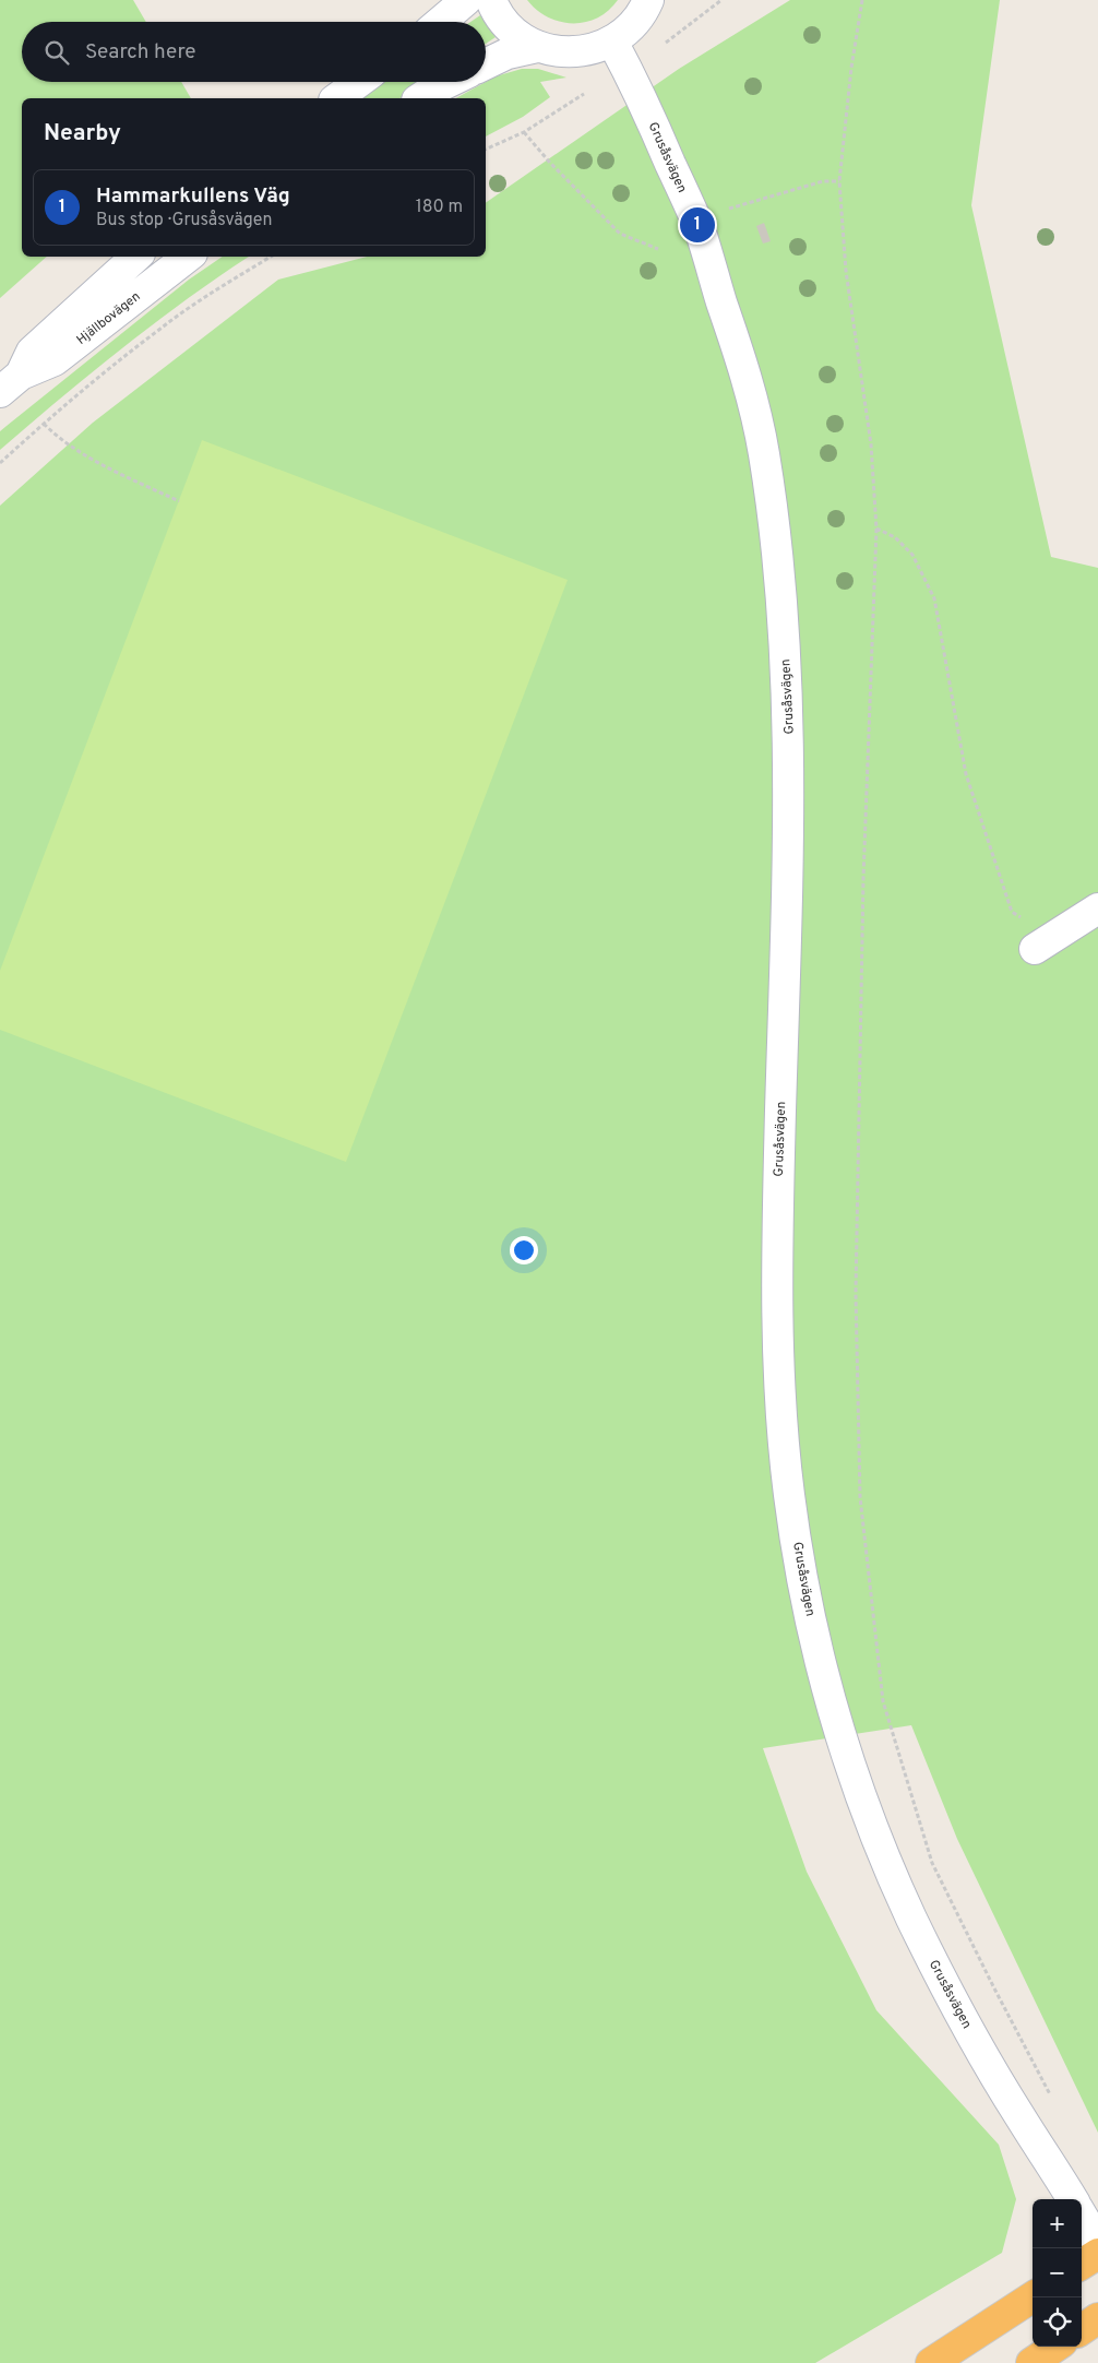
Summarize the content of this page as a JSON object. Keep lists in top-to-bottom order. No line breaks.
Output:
{"streets":{"street":["Grusåsvägen","Hjällbovägen"]},"page":{"search":"Search here","heading":"Nearby","list":[{"mark":"1","name":"Hammarkullens Väg","note":"Bus stop · Grusåsvägen","value":"180 m"}],"pins":"1","map_buttons":["+","−"]}}
